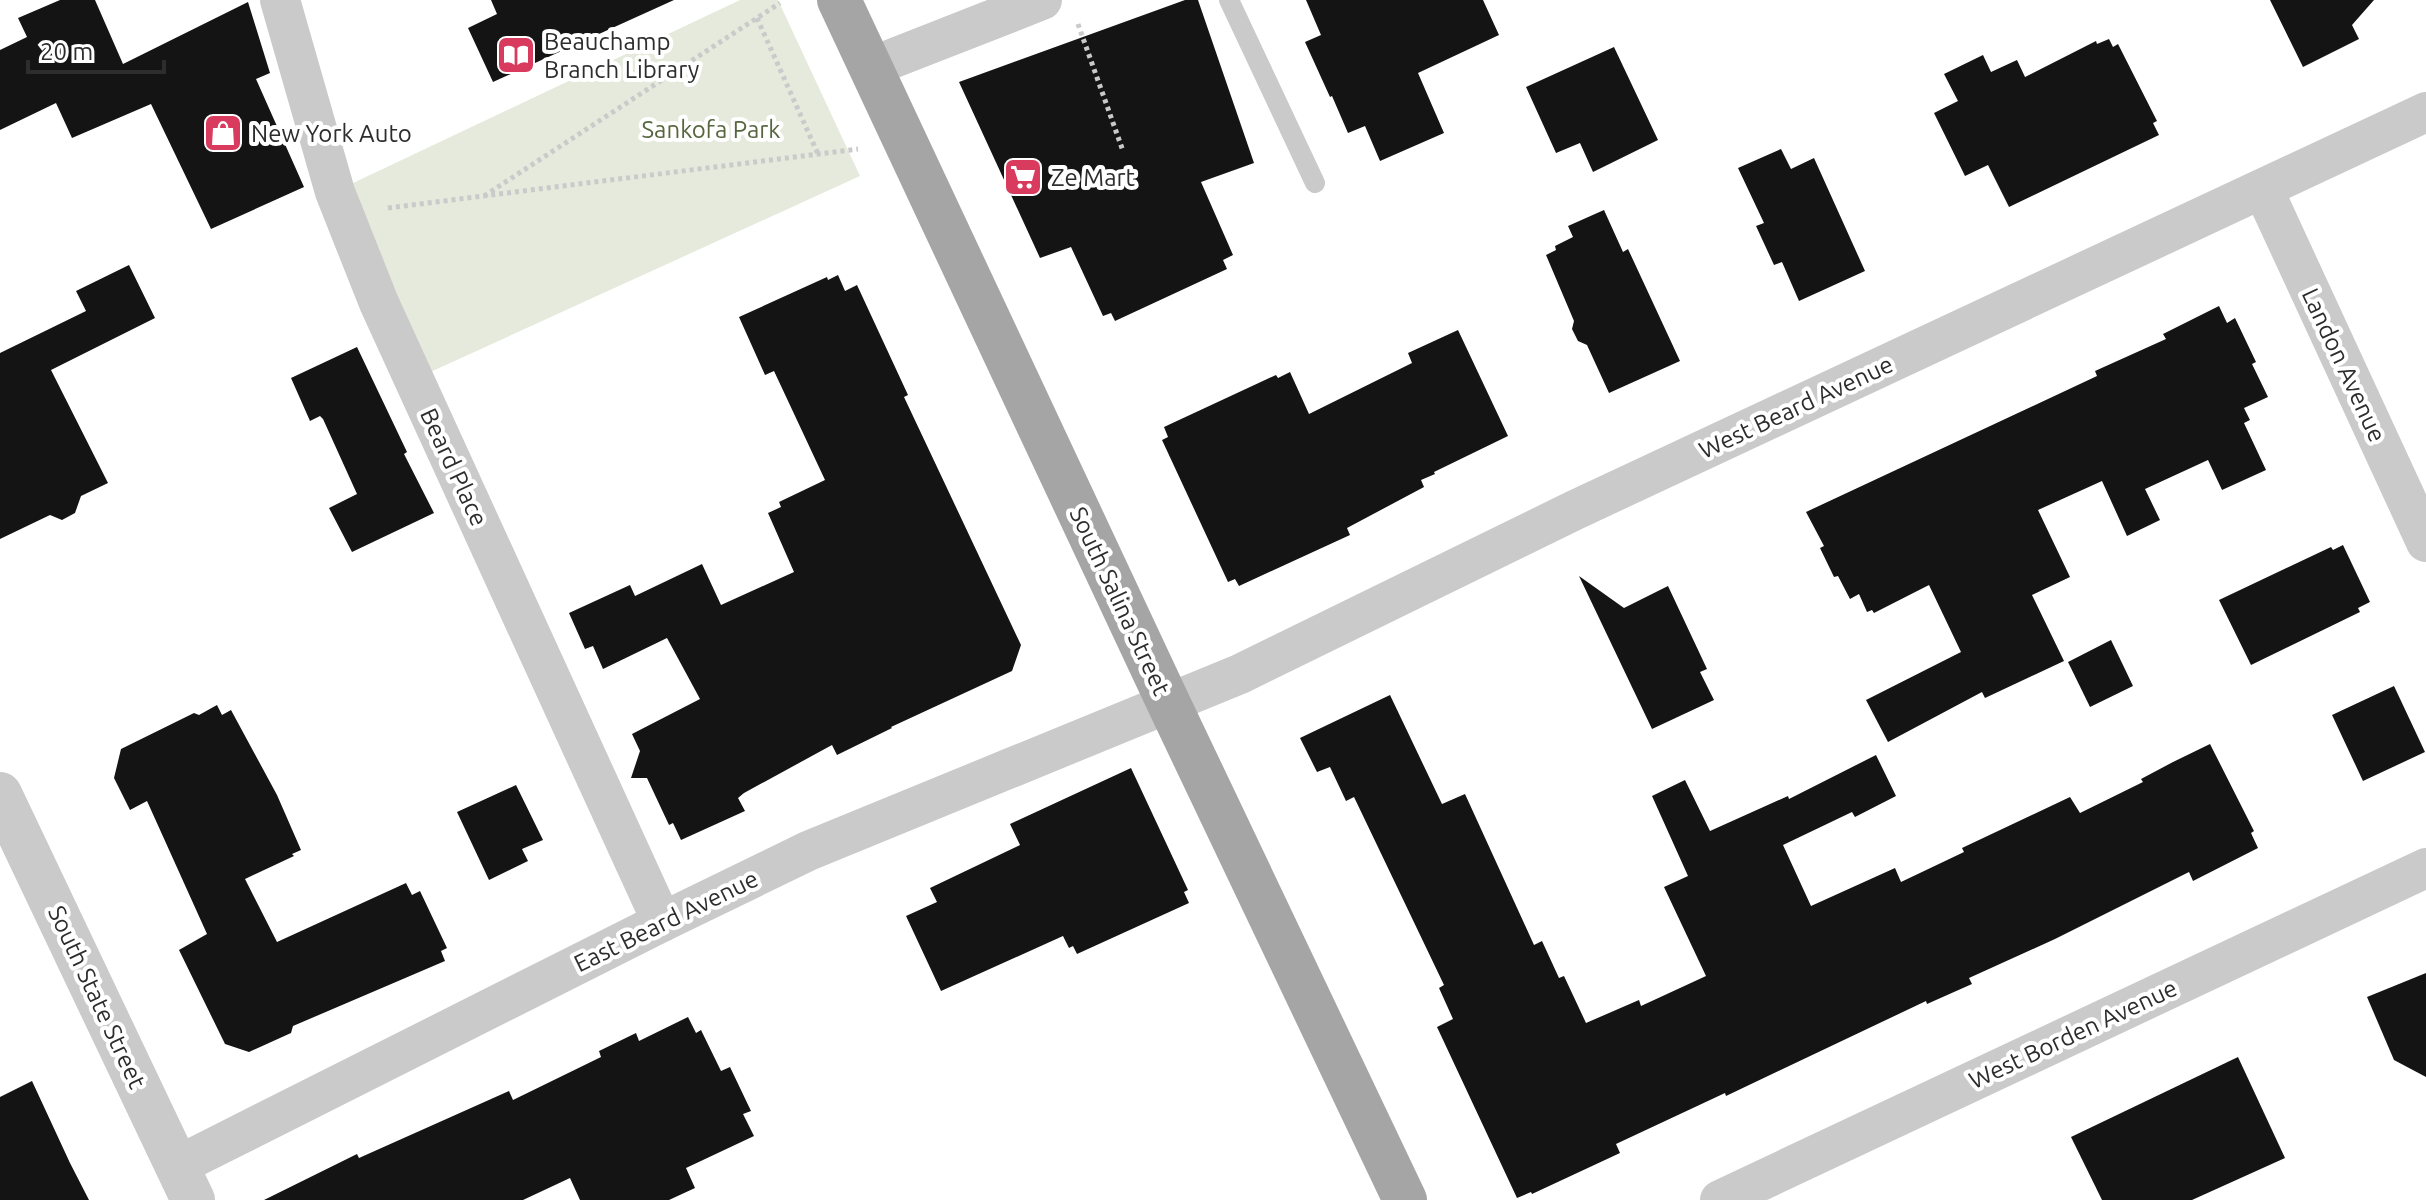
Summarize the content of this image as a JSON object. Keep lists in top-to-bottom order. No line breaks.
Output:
{"streets":{"main road":["South Salina Street"],"street":["Landon Avenue","West Beard Avenue","Beard Place","East Beard Avenue","South State Street","West Borden Avenue"]},"crossings":[["Landon Avenue","West Beard Avenue"],["West Beard Avenue","South Salina Street"],["West Beard Avenue","East Beard Avenue"],["Beard Place","East Beard Avenue"],["South Salina Street","East Beard Avenue"],["East Beard Avenue","South State Street"]],"parks":["Sankofa Park"],"places":{"library":["Beauchamp Branch Library"],"shop":["New York Auto"],"supermarket":["Ze Mart"]},"scale_bar":"20 m"}
